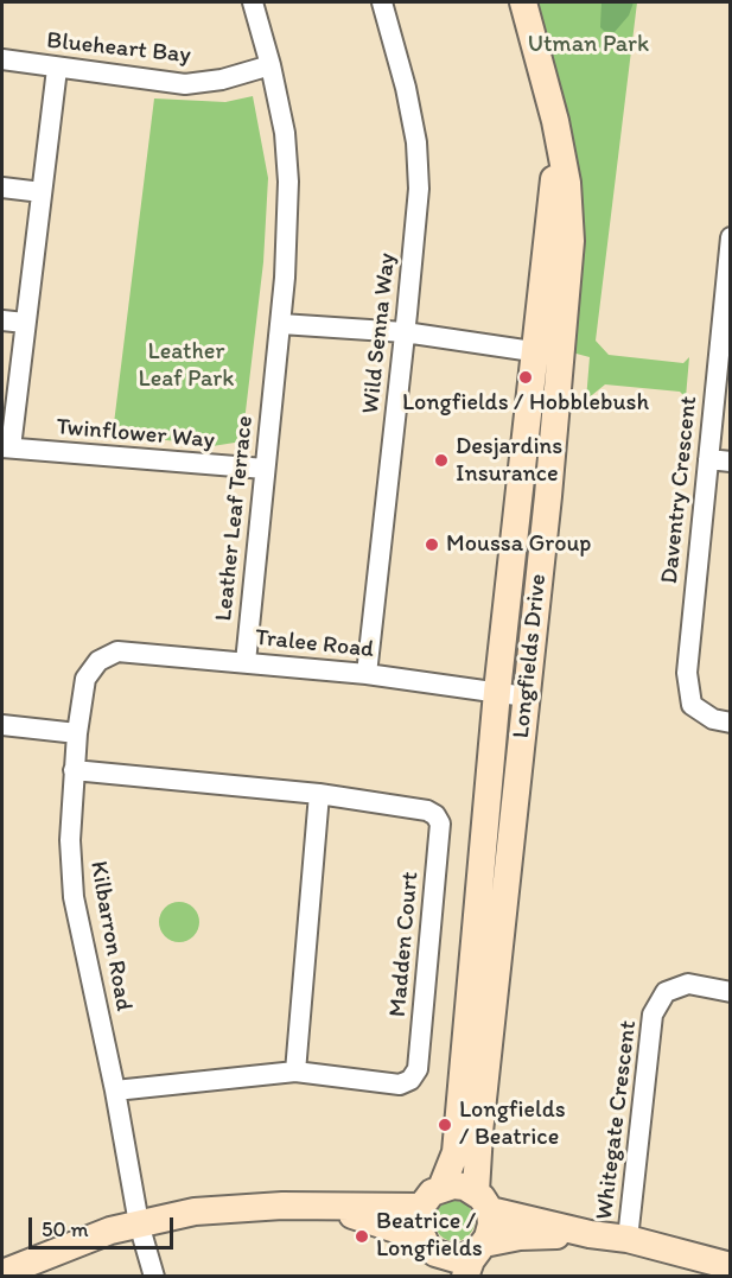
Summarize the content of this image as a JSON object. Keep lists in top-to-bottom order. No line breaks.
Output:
{"streets":{"street":["Blueheart Bay","Wild Senna Way","Twinflower Way","Daventry Crescent","Leather Leaf Terrace","Tralee Road","Longfields Drive","Kilbarron Road","Madden Court","Whitegate Crescent"]},"crossings":[["Blueheart Bay","Leather Leaf Terrace"],["Wild Senna Way","Tralee Road"],["Twinflower Way","Leather Leaf Terrace"],["Leather Leaf Terrace","Tralee Road"],["Tralee Road","Longfields Drive"],["Tralee Road","Kilbarron Road"],["Kilbarron Road","Madden Court"]],"parks":["Utman Park","Leather Leaf Park"],"places":["Longfields / Hobblebush","Desjardins Insurance","Moussa Group","Longfields / Beatrice","Beatrice / Longfields"],"scale_bar":"50 m"}
